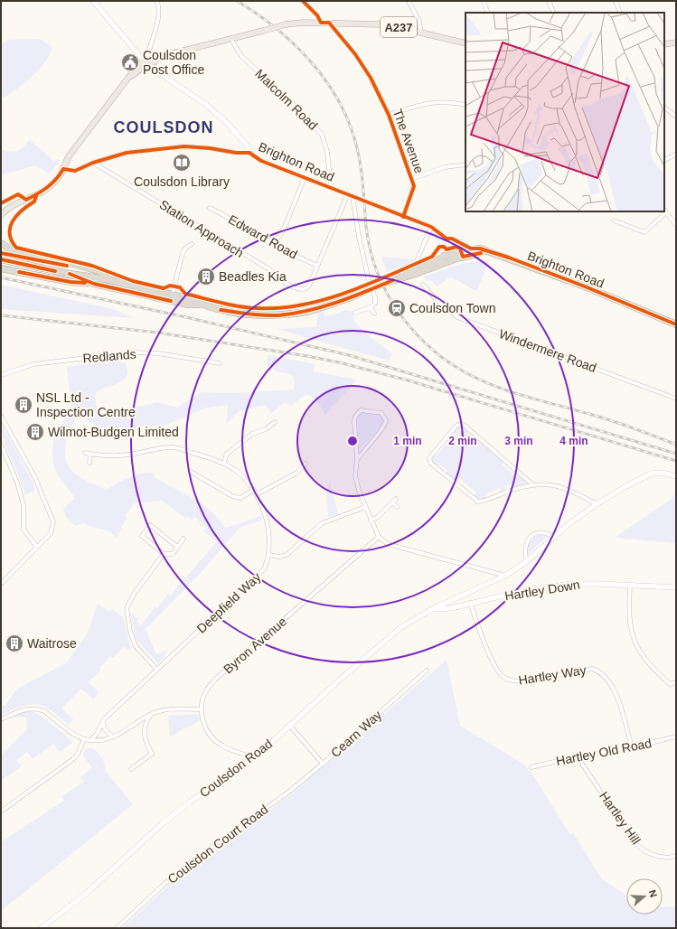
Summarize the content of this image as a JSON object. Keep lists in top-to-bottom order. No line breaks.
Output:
{"streets":{"highway":["Brighton Road"],"main road":["A237","Hartley Down","Coulsdon Road"],"street":["Malcolm Road","The Avenue","Station Approach","Edward Road","Windermere Road","Redlands","Deepfield Way","Byron Avenue","Hartley Way","Cearn Way","Hartley Old Road","Hartley Hill","Coulsdon Court Road"]},"crossings":[["A237","Malcolm Road"],["A237","The Avenue"],["A237","Brighton Road"],["Malcolm Road","Brighton Road"],["The Avenue","Brighton Road"],["Brighton Road","Station Approach"],["Station Approach","Edward Road"],["Hartley Down","Hartley Way"],["Hartley Down","Coulsdon Road"],["Byron Avenue","Coulsdon Road"],["Hartley Way","Hartley Old Road"],["Cearn Way","Coulsdon Road"],["Cearn Way","Coulsdon Court Road"],["Hartley Old Road","Hartley Hill"]],"districts":["COULSDON"],"places":{"public building":["Coulsdon Post Office"],"library":["Coulsdon Library"],"building":["Beadles Kia","NSL Ltd - Inspection Centre","Wilmot-Budgen Limited","Waitrose"],"station":["Coulsdon Town"]},"north":"right","rings":["1 min","2 min","3 min","4 min"]}
